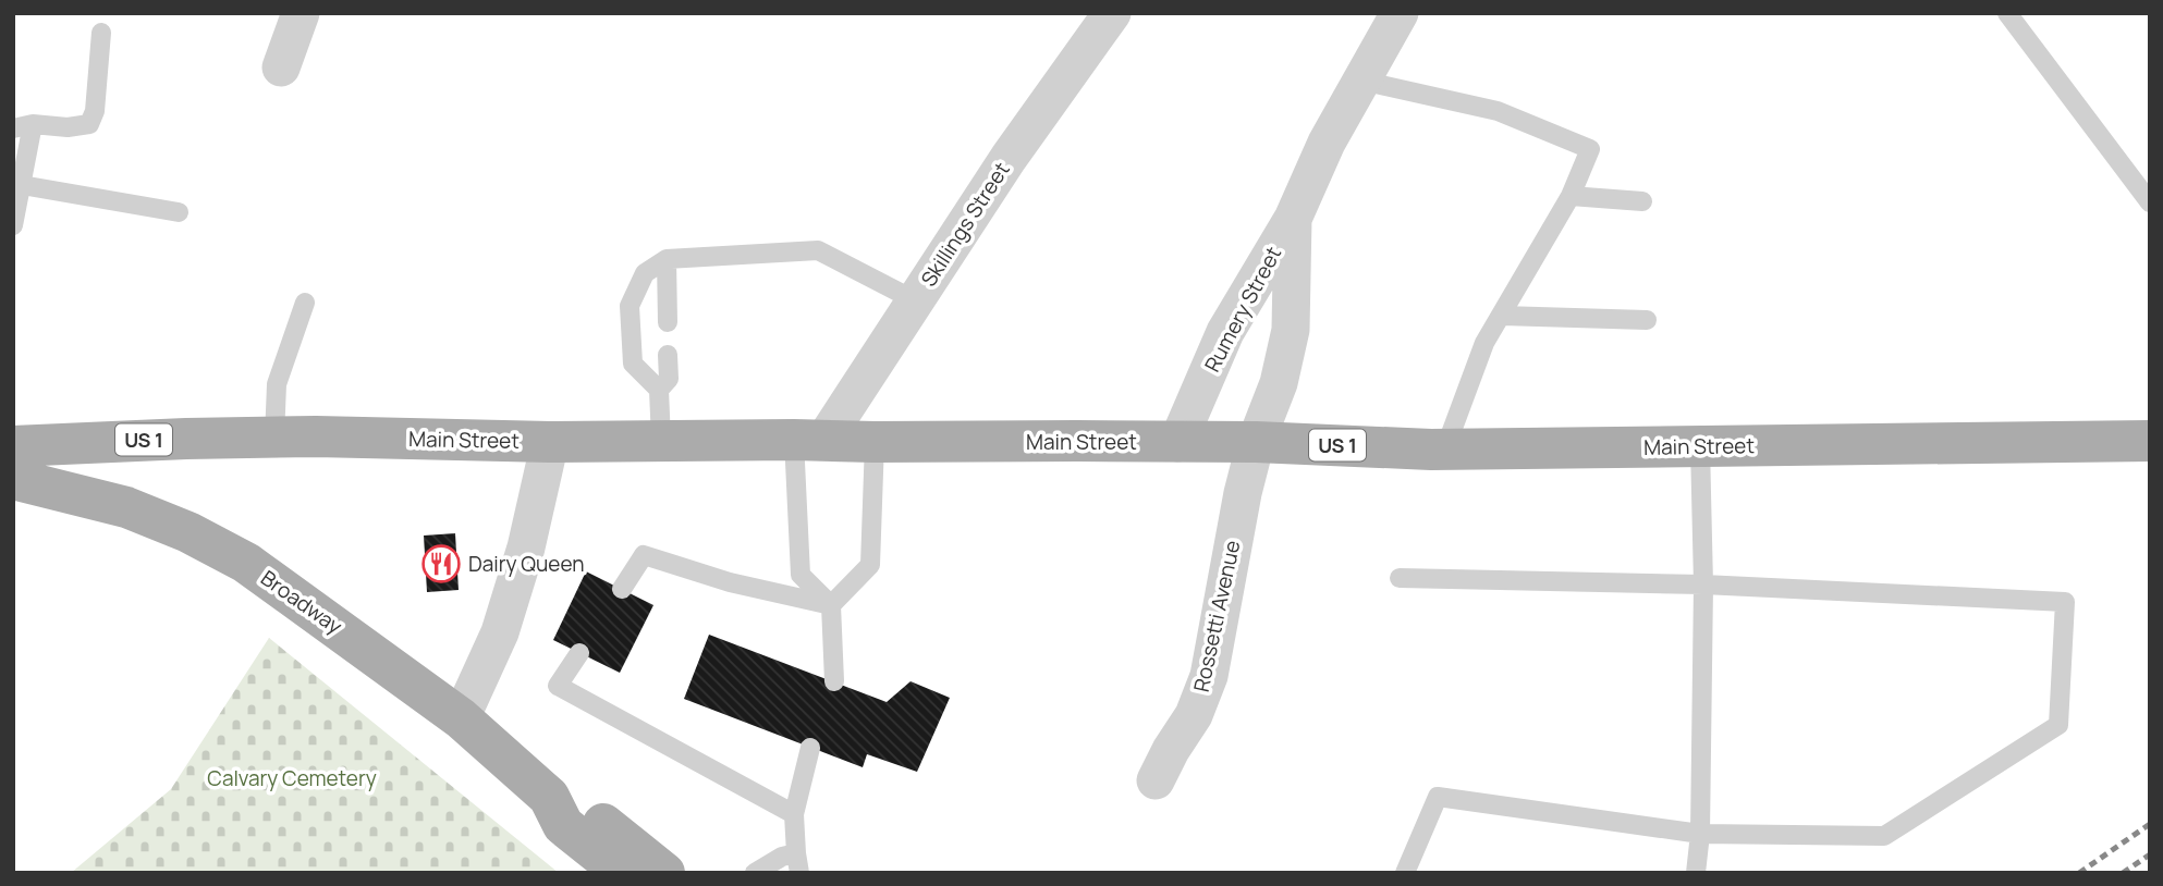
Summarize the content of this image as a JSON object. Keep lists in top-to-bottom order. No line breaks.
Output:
{"streets":{"main road":["US 1","Main Street","Broadway"],"street":["Skillings Street","Rumery Street","Rossetti Avenue"]},"crossings":[["Skillings Street","Main Street"],["Rumery Street","Main Street"],["Rumery Street","Rossetti Avenue"],["Main Street","Rossetti Avenue"]],"parks":["Calvary Cemetery"],"places":{"restaurant":["Dairy Queen"]}}
